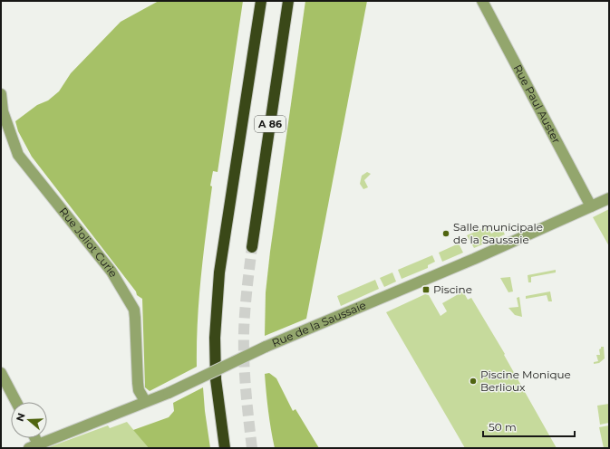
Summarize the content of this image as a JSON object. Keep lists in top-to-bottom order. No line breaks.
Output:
{"streets":{"highway":["A 86"],"street":["Rue Paul Auster","Rue Joliot Curie","Rue de la Saussaie"]},"crossings":[["Rue Paul Auster","Rue de la Saussaie"],["Rue Joliot Curie","Rue de la Saussaie"]],"places":{"other":["Salle municipale de la Saussaie","Piscine Monique Berlioux"],"transit":["Piscine"]},"scale_bar":"50 m","north":"left"}
